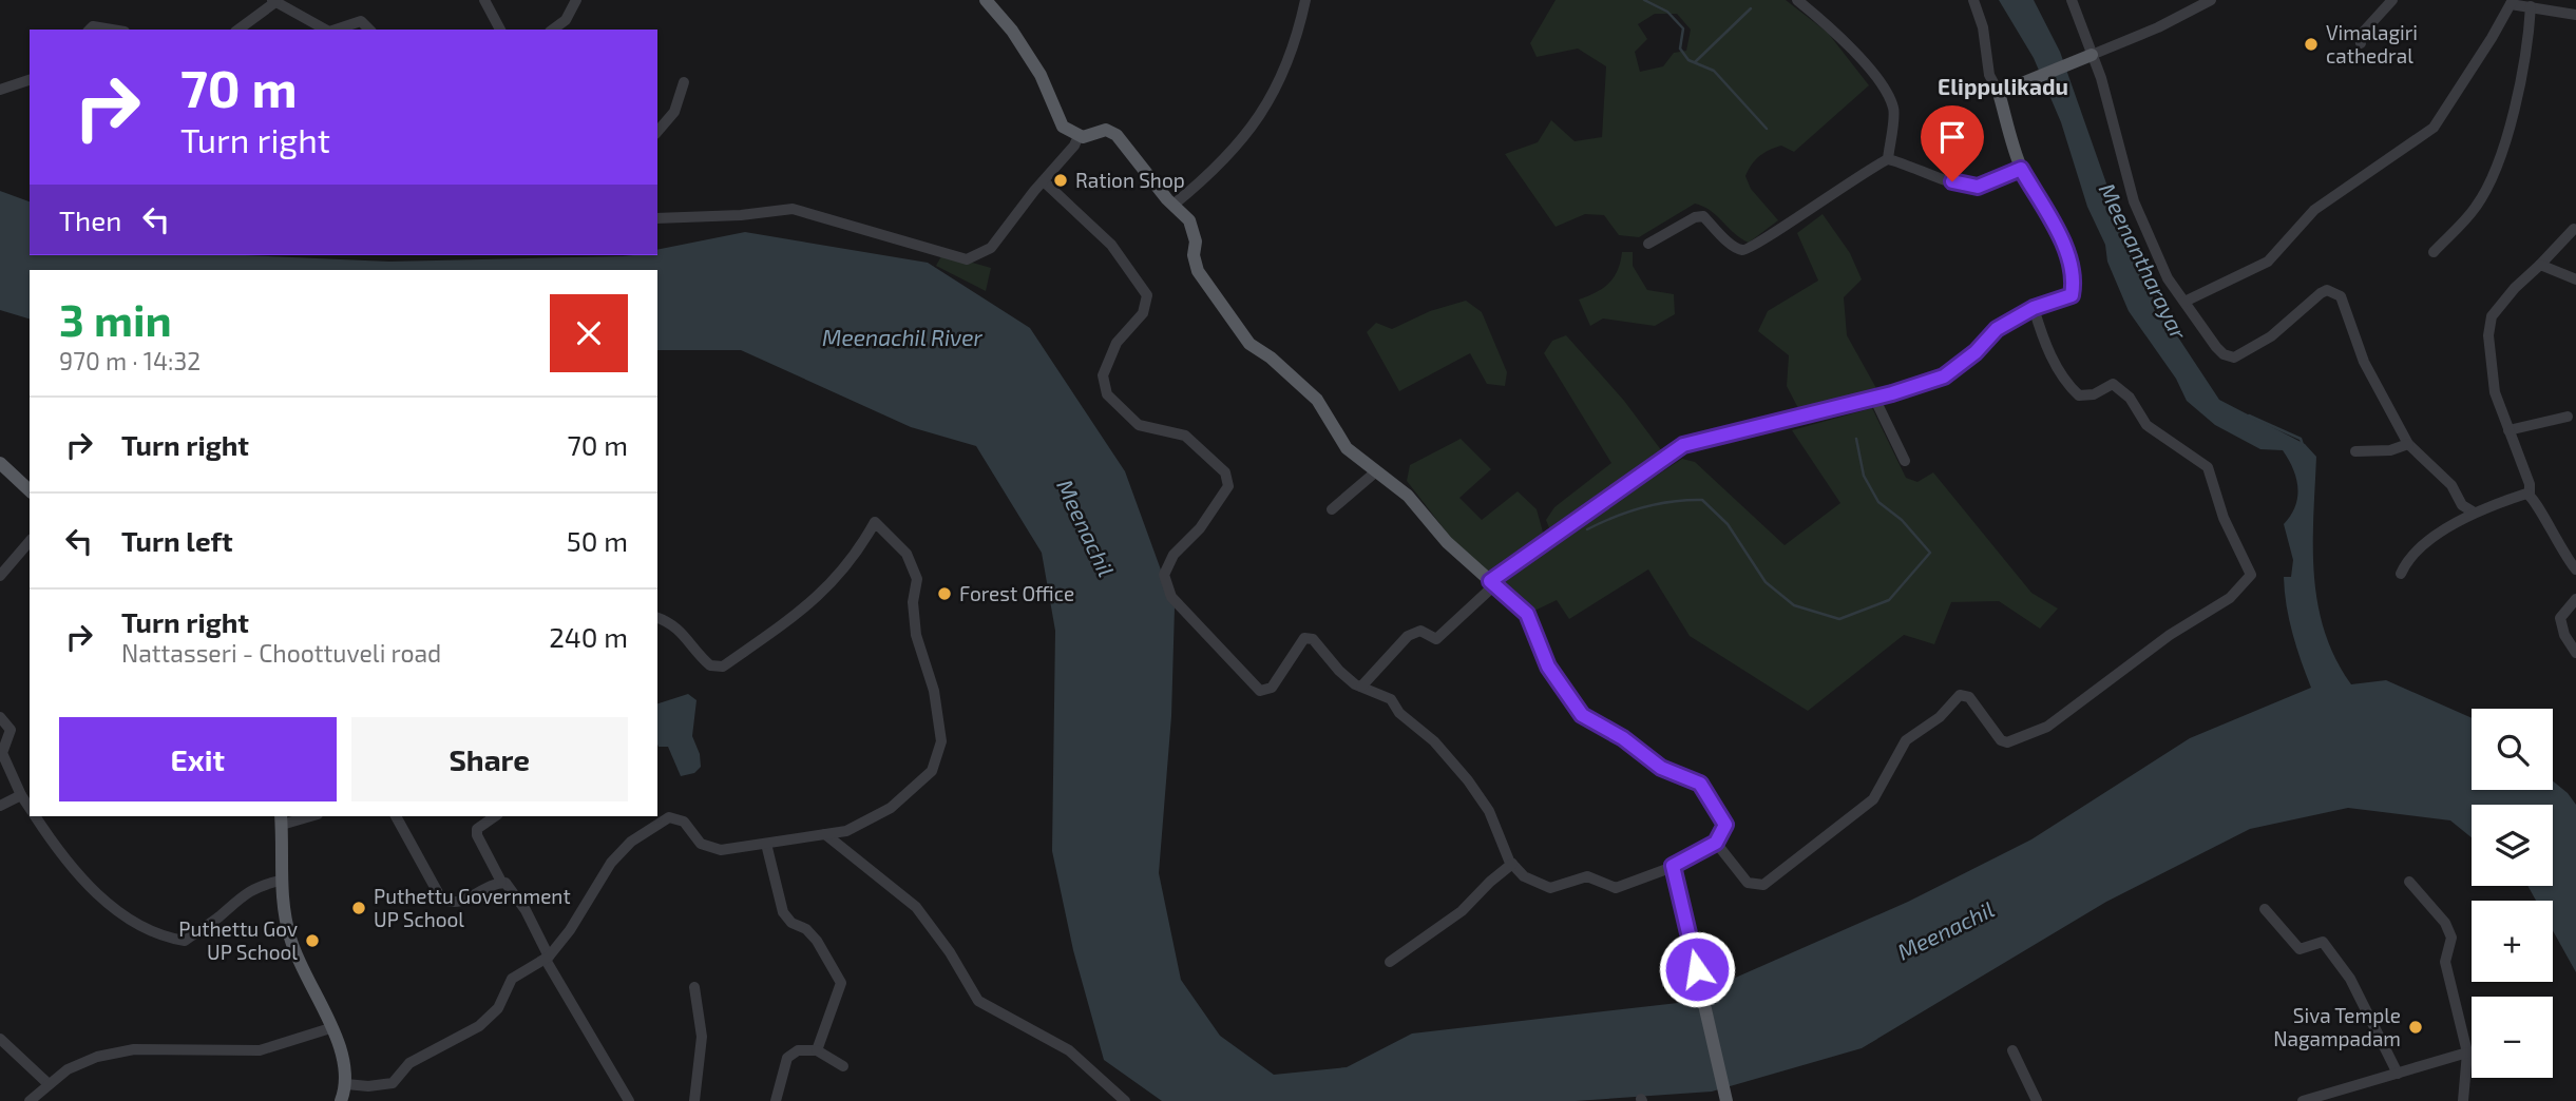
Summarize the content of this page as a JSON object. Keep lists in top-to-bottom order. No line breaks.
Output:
{"districts":["Elippulikadu"],"water":["Meenantharayar","Meenachil River","Meenachil"],"places":["Vimalagiri cathedral","Ration Shop","Forest Office","Puthettu Government UP School","Puthettu Gov UP School","Siva Temple Nagampadam"],"page":{"turn":["70 m","Turn right"],"then":"Then","heading":["3 min","970 m · 14:32"],"list":[{"name":"Turn right","value":"70 m"},{"name":"Turn left","value":"50 m"},{"name":"Turn right","note":"Nattasseri - Choottuveli road","value":"240 m"}],"buttons":["Exit","Share"],"map_buttons":["+","−"]}}
